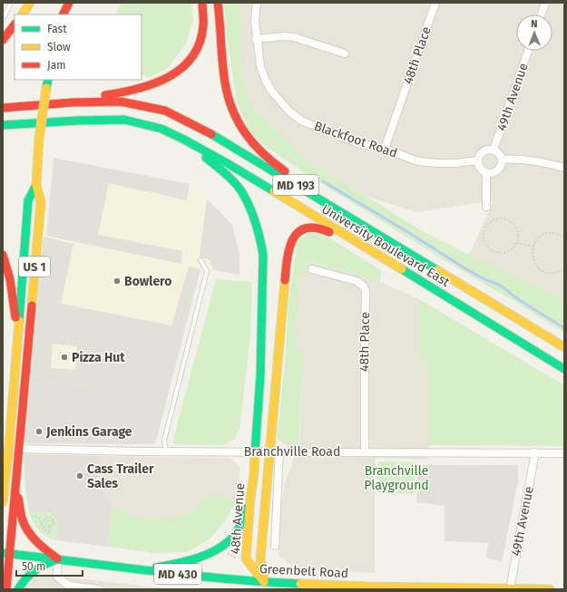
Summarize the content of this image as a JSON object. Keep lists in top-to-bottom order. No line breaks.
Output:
{"streets":{"main road":["MD 193","University Boulevard East","US 1","48th Avenue","Greenbelt Road","MD 430"],"street":["48th Place","49th Avenue","Blackfoot Road","Branchville Road"]},"crossings":[["48th Place","Blackfoot Road"],["48th Place","Branchville Road"],["49th Avenue","Blackfoot Road"],["49th Avenue","Branchville Road"],["49th Avenue","Greenbelt Road"],["University Boulevard East","48th Avenue"],["US 1","Branchville Road"],["US 1","Greenbelt Road"],["Branchville Road","48th Avenue"],["48th Avenue","Greenbelt Road"]],"parks":["Branchville Playground"],"places":["Bowlero","Pizza Hut","Jenkins Garage","Cass Trailer Sales"],"legend":["Fast","Slow","Jam"],"scale_bar":"50 m","north":"top"}
